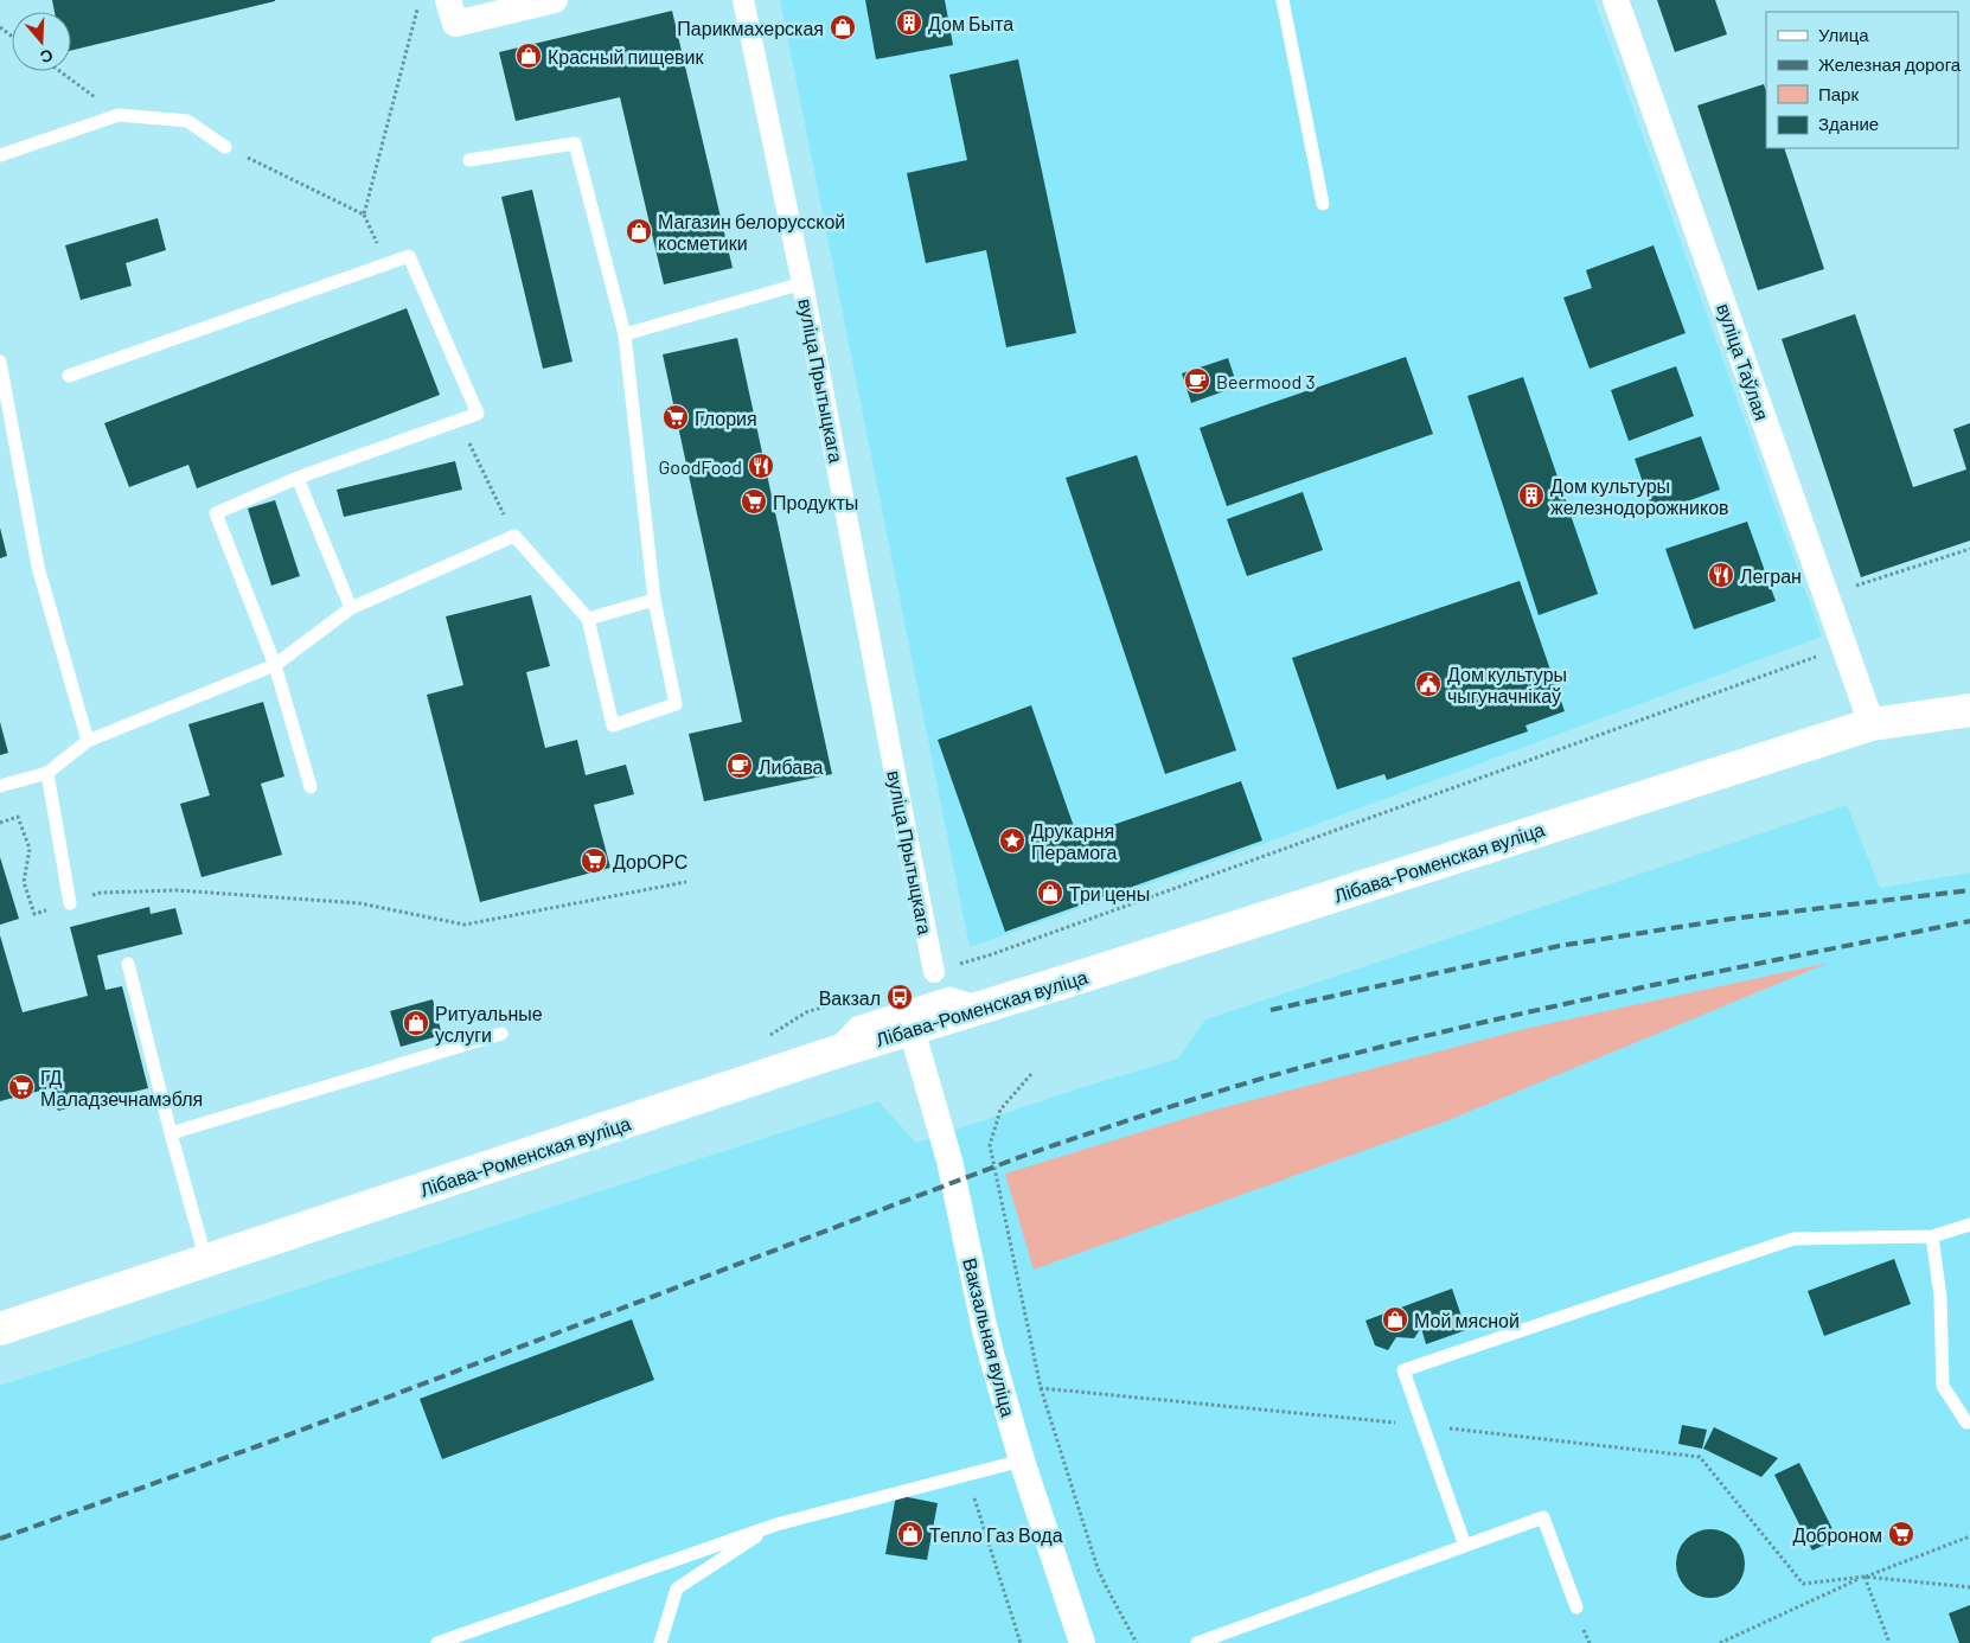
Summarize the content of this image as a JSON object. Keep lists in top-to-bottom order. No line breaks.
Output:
{"streets":{"main road":["Лібава-Роменская вуліца"],"street":["вуліца Таўлая","вуліца Прытыцкага","Вакзальная вуліца"]},"crossings":[["вуліца Таўлая","Лібава-Роменская вуліца"],["Лібава-Роменская вуліца","Вакзальная вуліца"]],"places":{"building":["Дом Быта","Дом культуры железнодорожников"],"shop":["Парикмахерская","Красный пищевик","Магазин белорусской косметики","Три цены","Ритуальные услуги","Мой мясной","Тепло Газ Вода"],"cafe":["Beermood 3","Либава"],"supermarket":["Глория","Продукты","ДорОРС","ГД Маладзечнамэбля","Доброном"],"restaurant":["GoodFood","Легран"],"public building":["Дом культуры чыгуначнікаў"],"place":["Друкарня Перамога"],"bus stop":["Вакзал"]},"legend":["Улица","Железная дорога","Парк","Здание"],"north":"bottom"}
